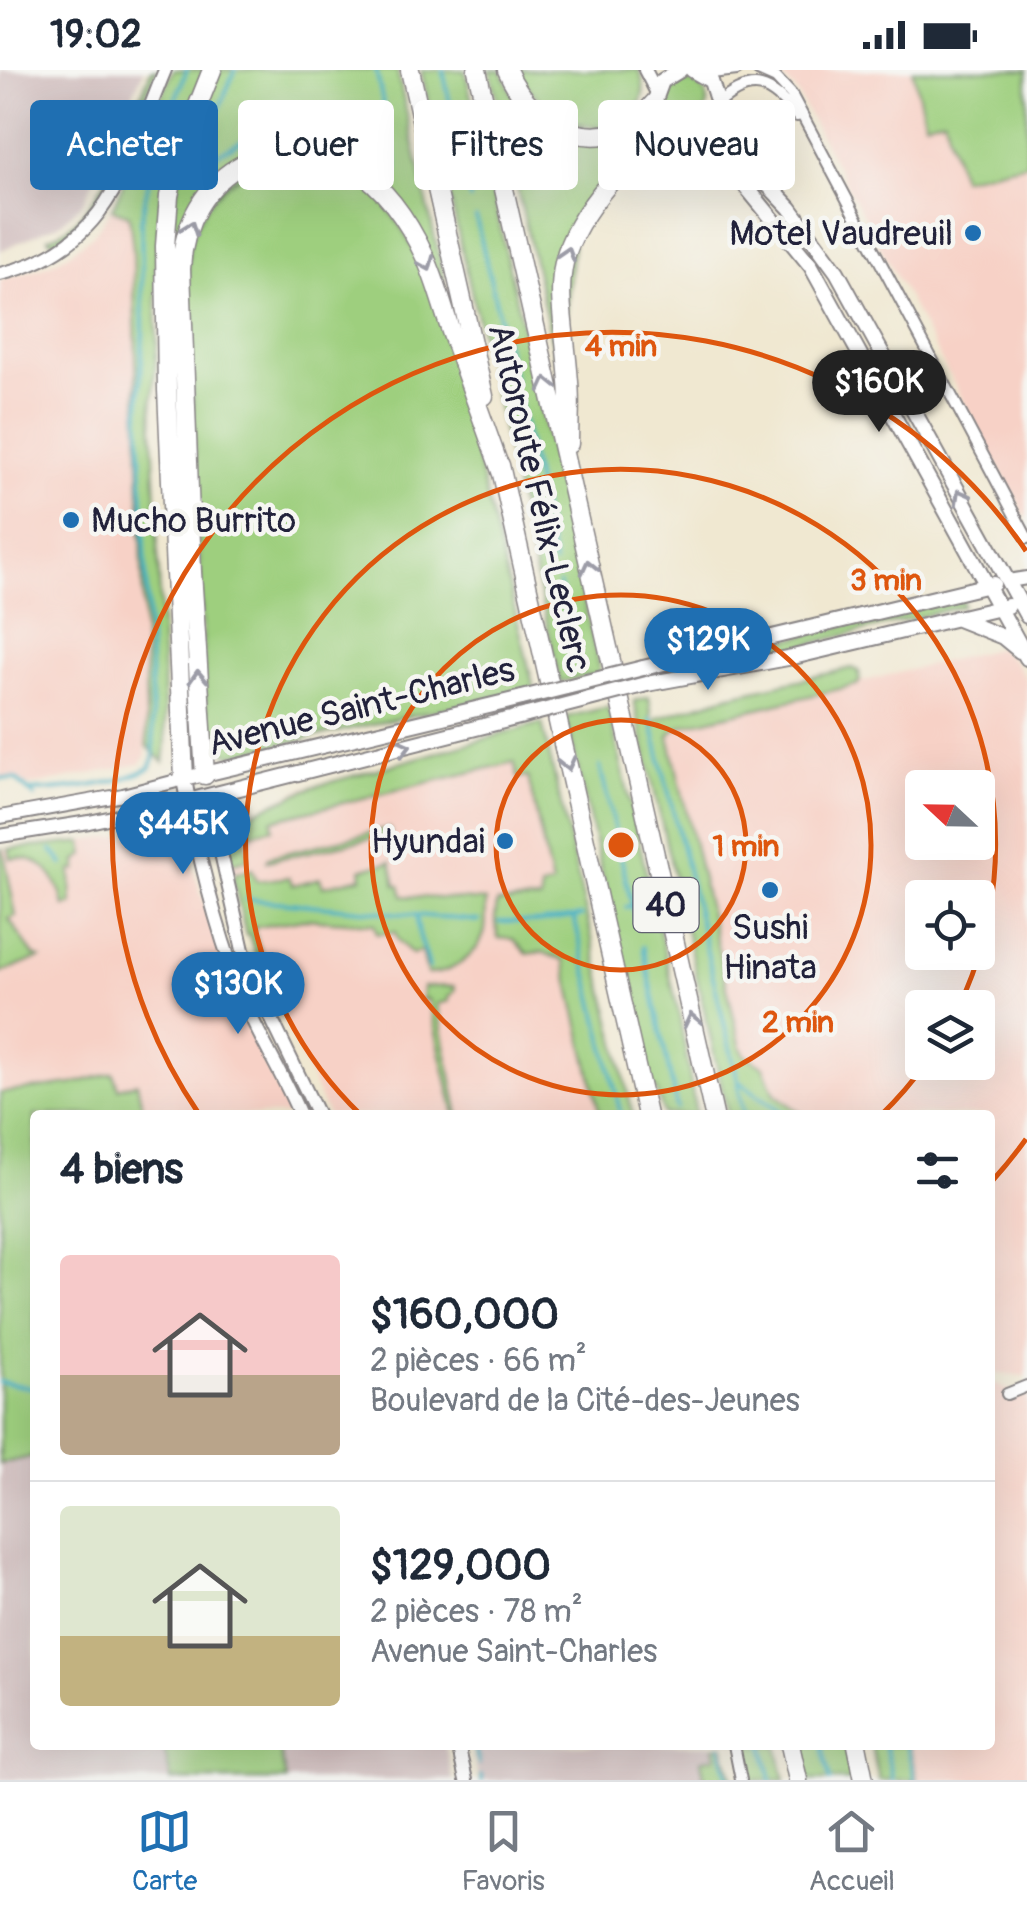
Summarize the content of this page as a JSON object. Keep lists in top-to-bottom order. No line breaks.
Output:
{"streets":{"highway":["Autoroute Félix-Leclerc","40"],"main road":["Avenue Saint-Charles"]},"places":["Motel Vaudreuil","Mucho Burrito","Hyundai","Sushi Hinata"],"north":"left","page":{"status":"19:02","chip":["Acheter","Louer","Filtres","Nouveau"],"price":["$160K","$129K","$445K","$130K"],"heading":"4 biens","list":[{"name":"$160,000","note":"2 pièces · 66 m² · Boulevard de la Cité-des-Jeunes"},{"name":"$129,000","note":"2 pièces · 78 m² · Avenue Saint-Charles"}],"tabs":["Carte","Favoris","Accueil"]},"rings":["4 min","3 min","1 min","2 min"]}
